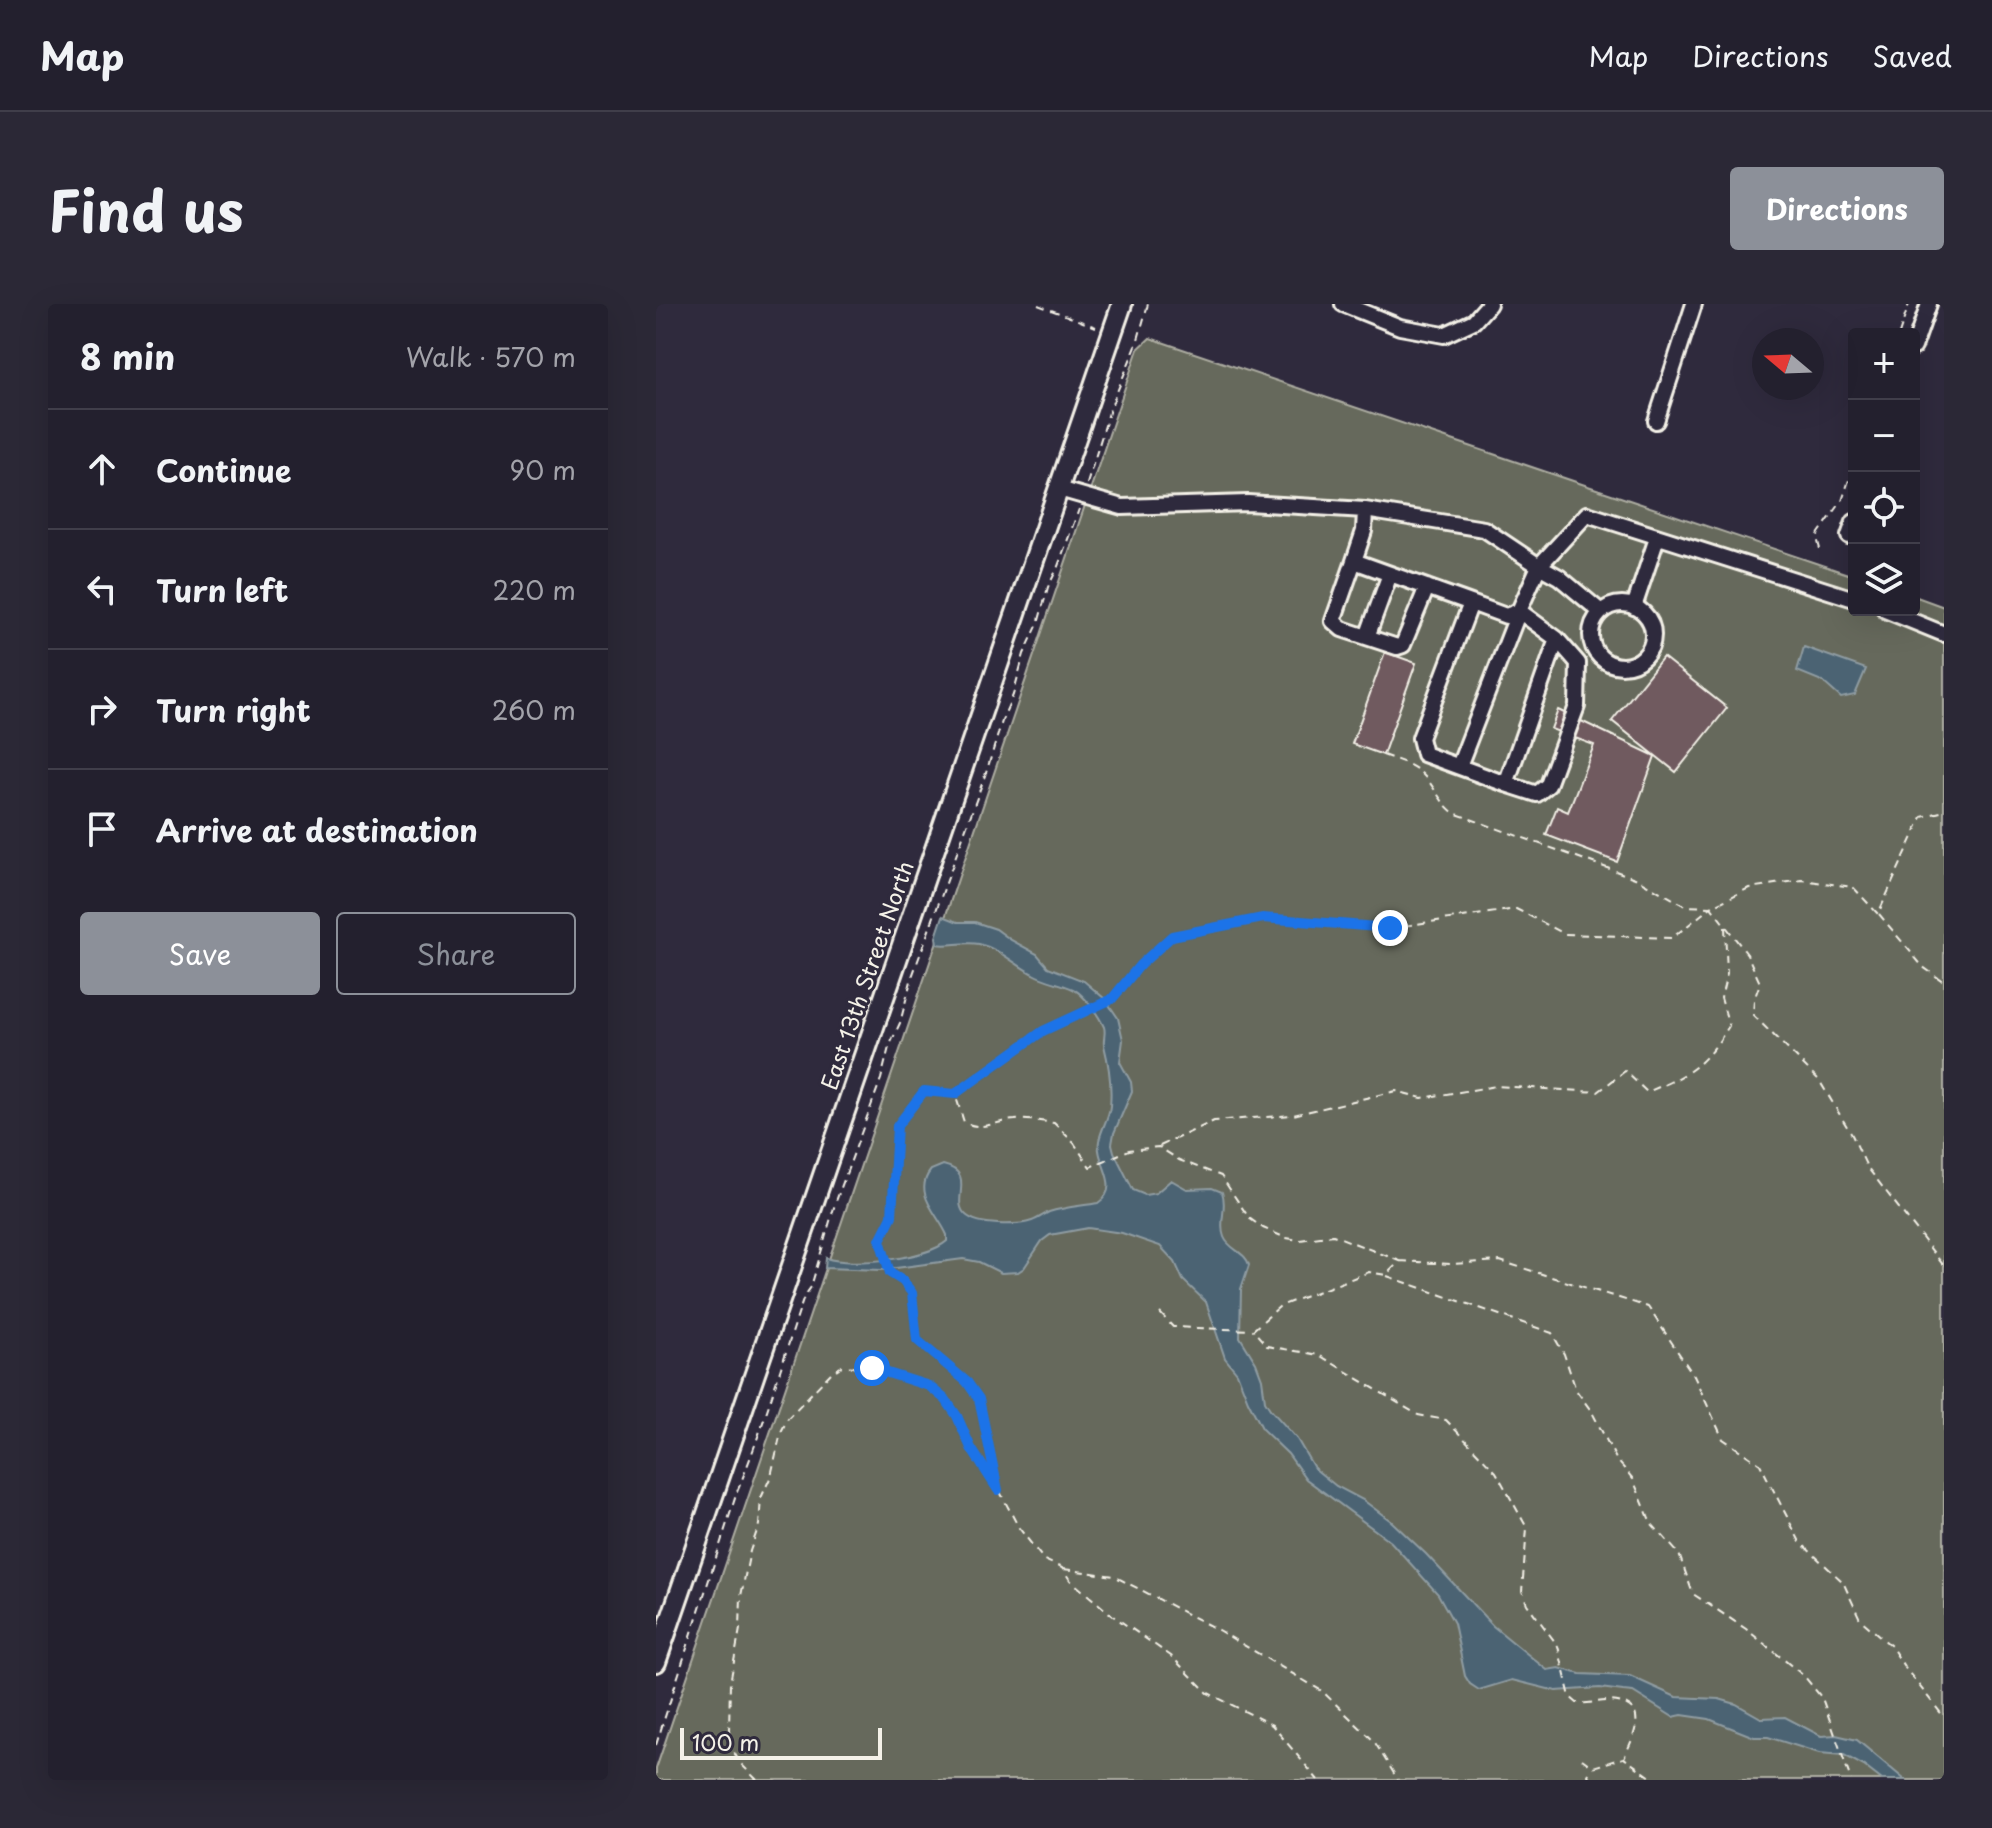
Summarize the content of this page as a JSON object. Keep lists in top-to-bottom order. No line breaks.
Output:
{"streets":{"main road":["East 13th Street North"]},"scale_bar":"100 m","north":"left","page":{"header":"Map","nav":["Map","Directions","Saved"],"title":"Find us","buttons":["Directions",["Save","Share"]],"heading":["8 min","Walk · 570 m"],"map_buttons":["+","−"],"list":[["Continue","90 m"],["Turn left","220 m"],["Turn right","260 m"],"Arrive at destination"],"scale":"100 m"}}
